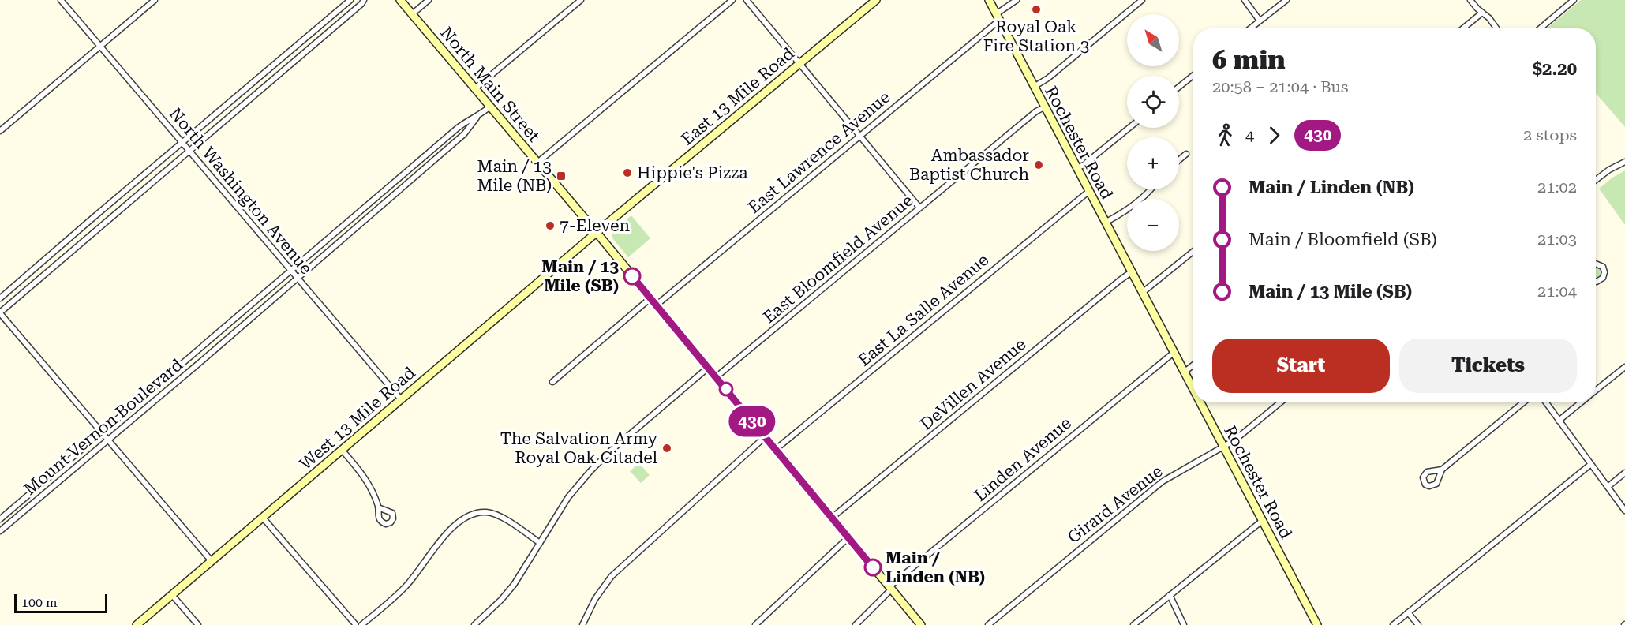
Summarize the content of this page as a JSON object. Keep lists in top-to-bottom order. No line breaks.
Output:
{"streets":{"main road":["North Main Street","East 13 Mile Road","Rochester Road","West 13 Mile Road"],"street":["East Lawrence Avenue","North Washington Avenue","East Bloomfield Avenue","East La Salle Avenue","DeVillen Avenue","Mount Vernon Boulevard","Linden Avenue","Girard Avenue"]},"crossings":[["North Main Street","East 13 Mile Road"],["North Main Street","East Lawrence Avenue"],["North Main Street","East Bloomfield Avenue"],["North Main Street","East La Salle Avenue"],["North Main Street","DeVillen Avenue"],["North Main Street","West 13 Mile Road"],["North Main Street","Mount Vernon Boulevard"],["North Main Street","Linden Avenue"],["East 13 Mile Road","West 13 Mile Road"],["Rochester Road","East Lawrence Avenue"],["Rochester Road","East Bloomfield Avenue"],["Rochester Road","East La Salle Avenue"],["Rochester Road","DeVillen Avenue"],["Rochester Road","Linden Avenue"],["Rochester Road","Girard Avenue"],["North Washington Avenue","West 13 Mile Road"],["North Washington Avenue","Mount Vernon Boulevard"]],"places":{"other":["Royal Oak Fire Station 3","Ambassador Baptist Church","Hippie's Pizza","7-Eleven","Main / 13 Mile (SB)","The Salvation Army Royal Oak Citadel","Main / Linden (NB)"],"transit":["Main / 13 Mile (NB)"]},"lines":["bus line 430"],"scale_bar":"100 m","north":"top left","page":{"on_map":"430","map_buttons":["+","−"],"heading":["6 min","20:58 – 21:04 · Bus","$2.20"],"legs":["4","430","2 stops"],"list":[{"name":"Main / Linden (NB)","value":"21:02"},{"name":"Main / Bloomfield (SB)","value":"21:03"},{"name":"Main / 13 Mile (SB)","value":"21:04"}],"buttons":["Start","Tickets"],"scale":"100 m"}}
